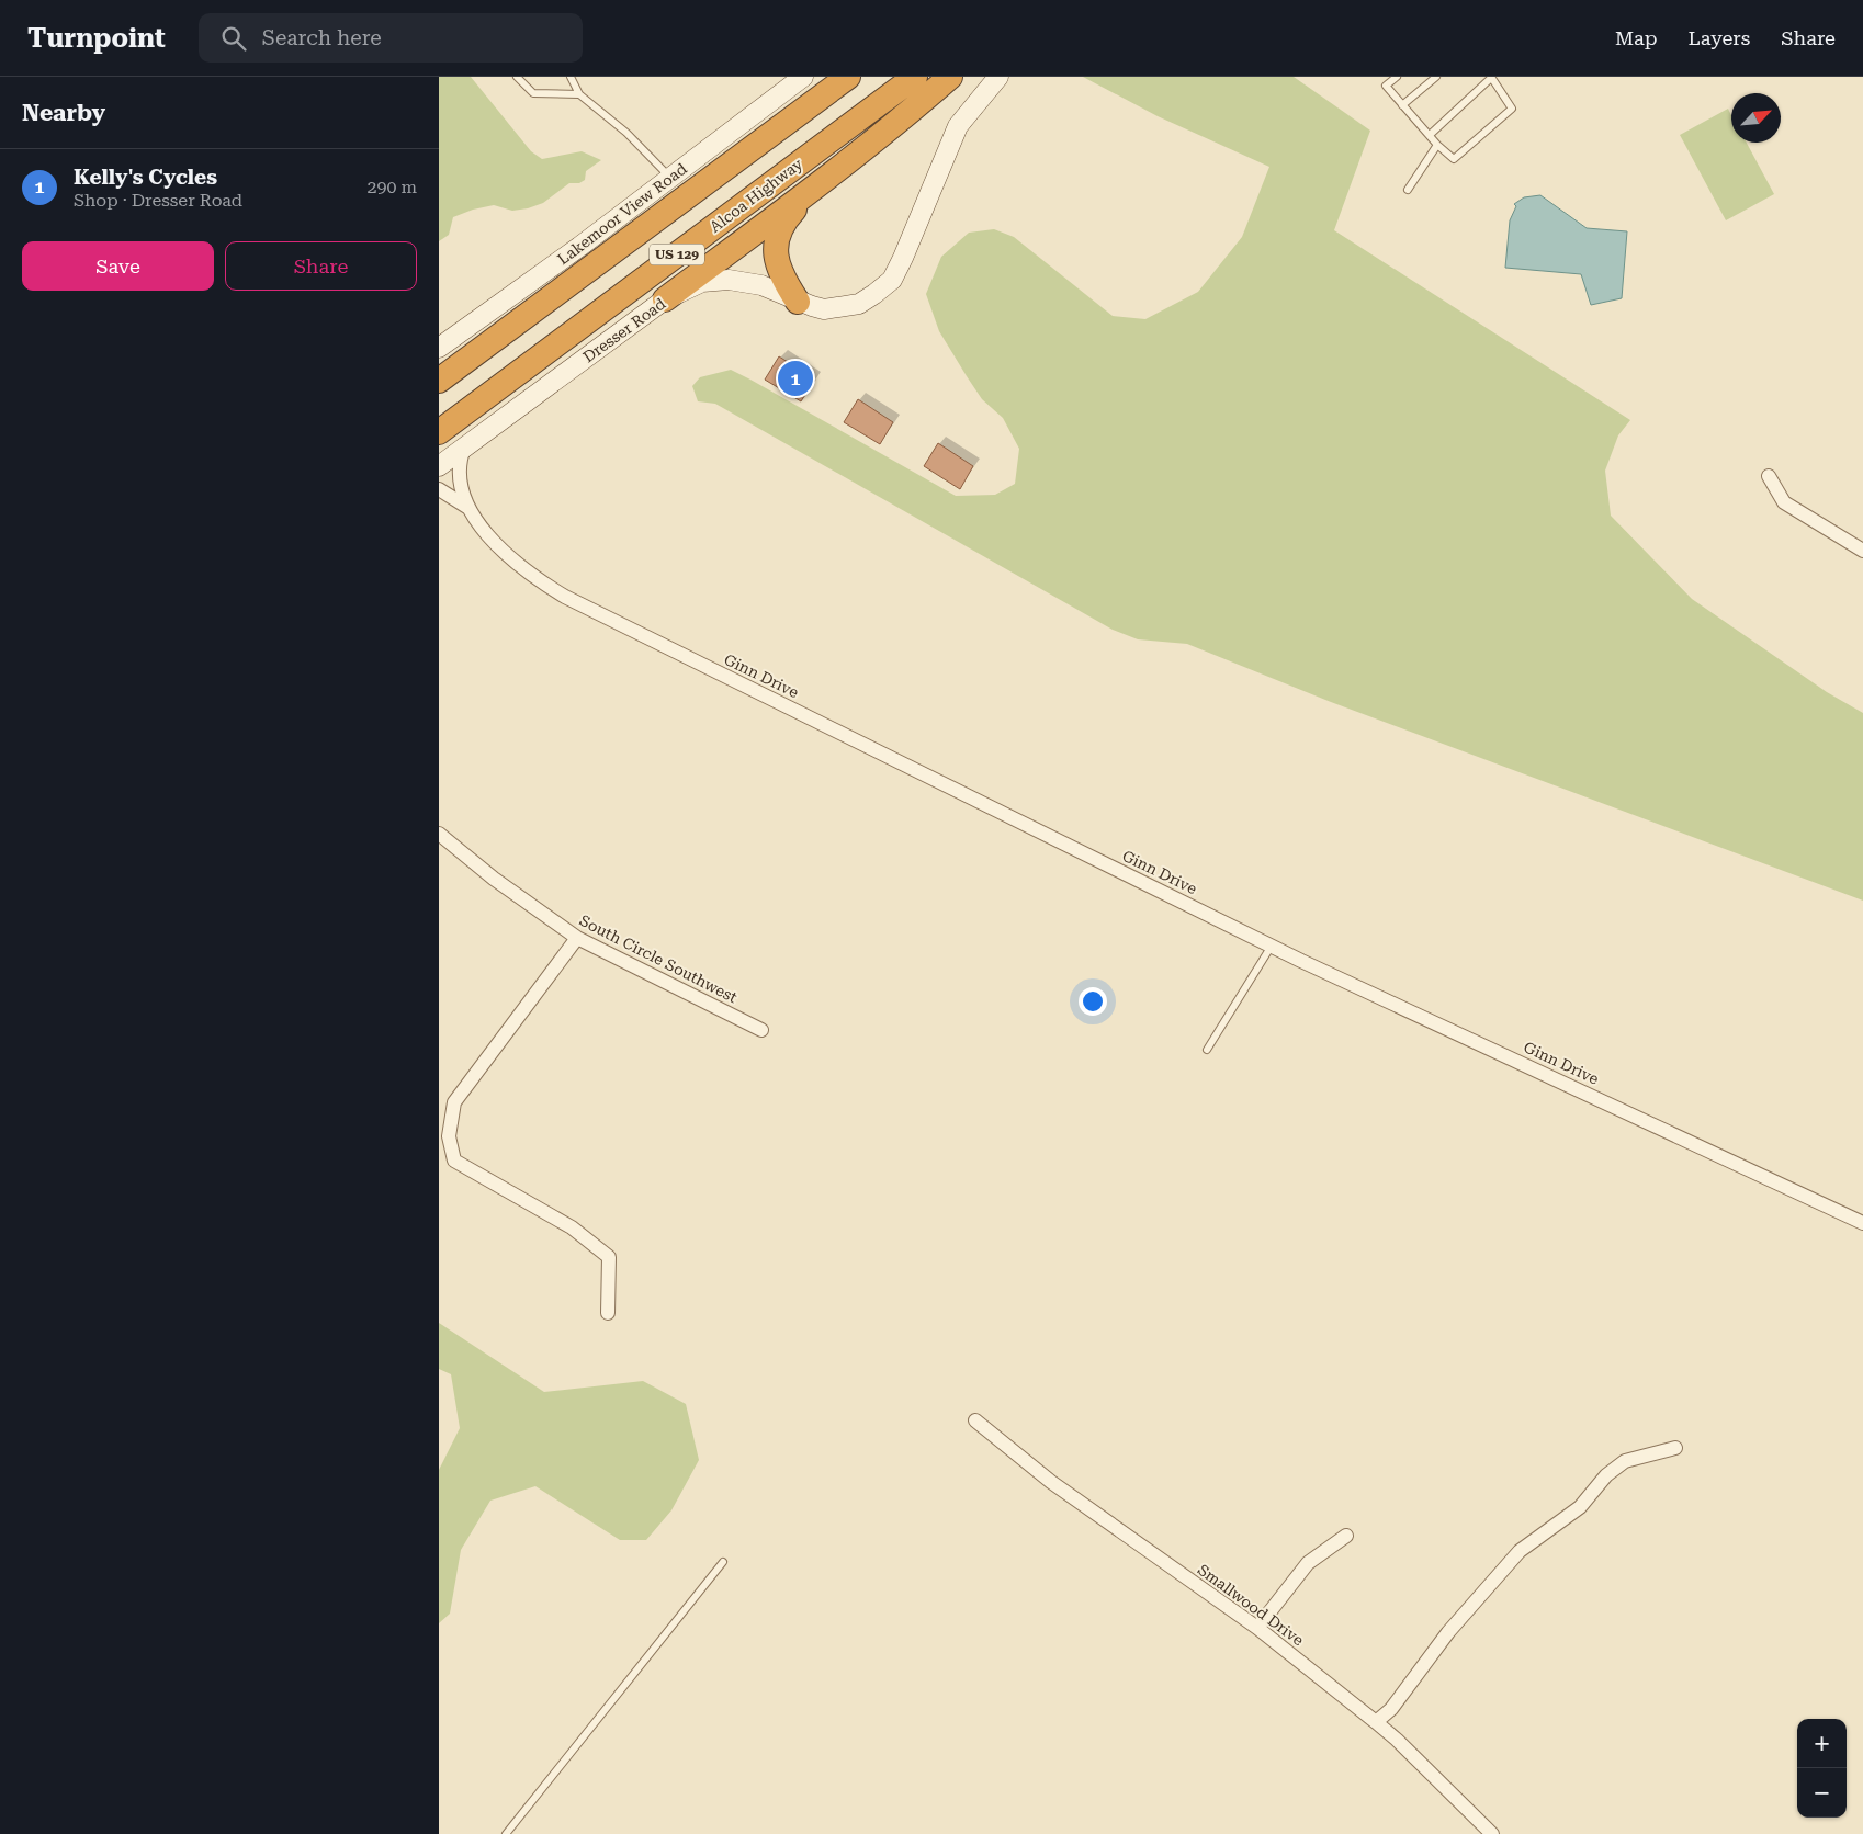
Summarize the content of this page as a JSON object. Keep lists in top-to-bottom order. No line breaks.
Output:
{"streets":{"highway":["Alcoa Highway","US 129"],"street":["Lakemoor View Road","Dresser Road","Ginn Drive","South Circle Southwest","Smallwood Drive"]},"crossings":[["Dresser Road","Ginn Drive"]],"north":"top right","page":{"header":"Turnpoint","search":"Search here","nav":["Map","Layers","Share"],"heading":"Nearby","list":[{"mark":"1","name":"Kelly's Cycles","note":"Shop · Dresser Road","value":"290 m"}],"buttons":["Save","Share"],"pins":"1","map_buttons":["+","−"]}}
